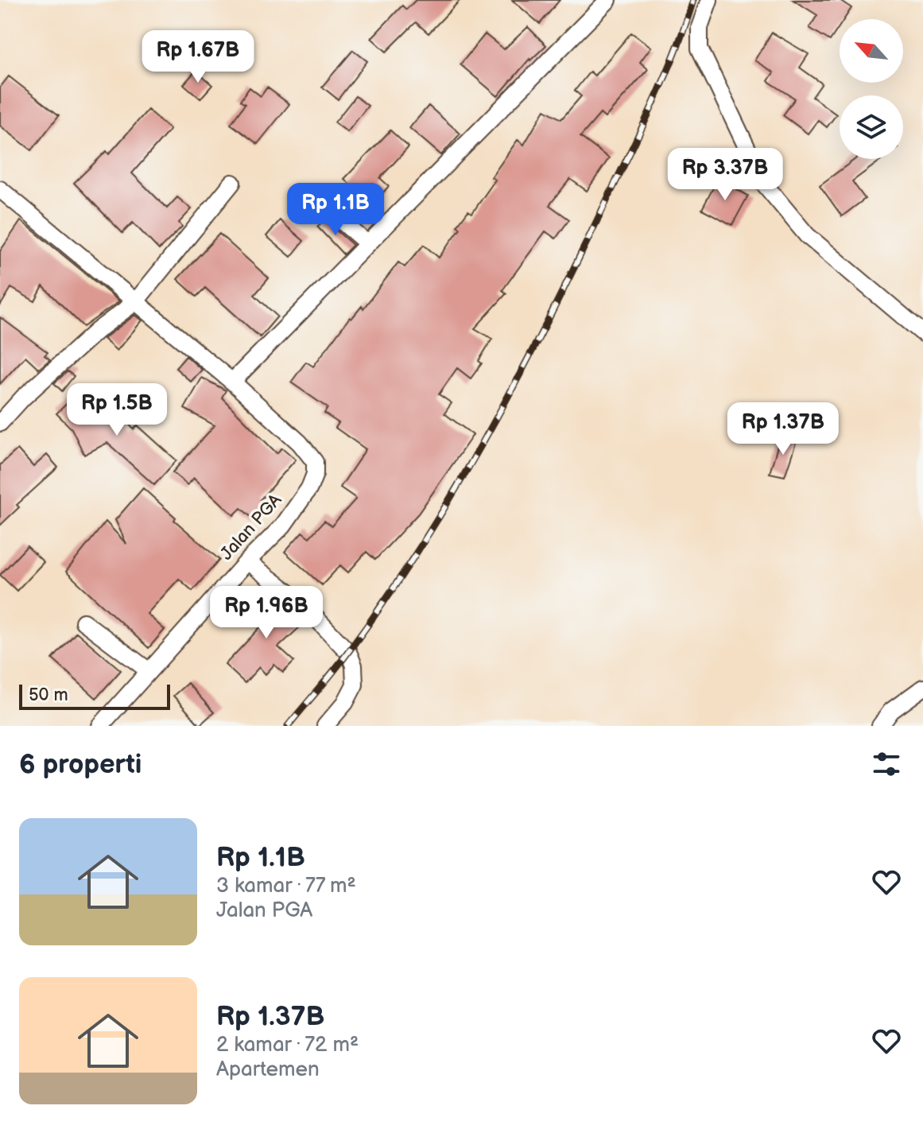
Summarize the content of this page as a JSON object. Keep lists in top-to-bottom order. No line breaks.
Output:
{"streets":{"street":["Jalan PGA"]},"scale_bar":"50 m","north":"top left","page":{"price":["Rp 1.67B","Rp 3.37B","Rp 1.1B","Rp 1.5B","Rp 1.37B","Rp 1.96B"],"scale":"50 m","heading":"6 properti","list":[{"name":"Rp 1.1B","note":"3 kamar · 77 m² · Jalan PGA"},{"name":"Rp 1.37B","note":"2 kamar · 72 m² · Apartemen"}]}}
